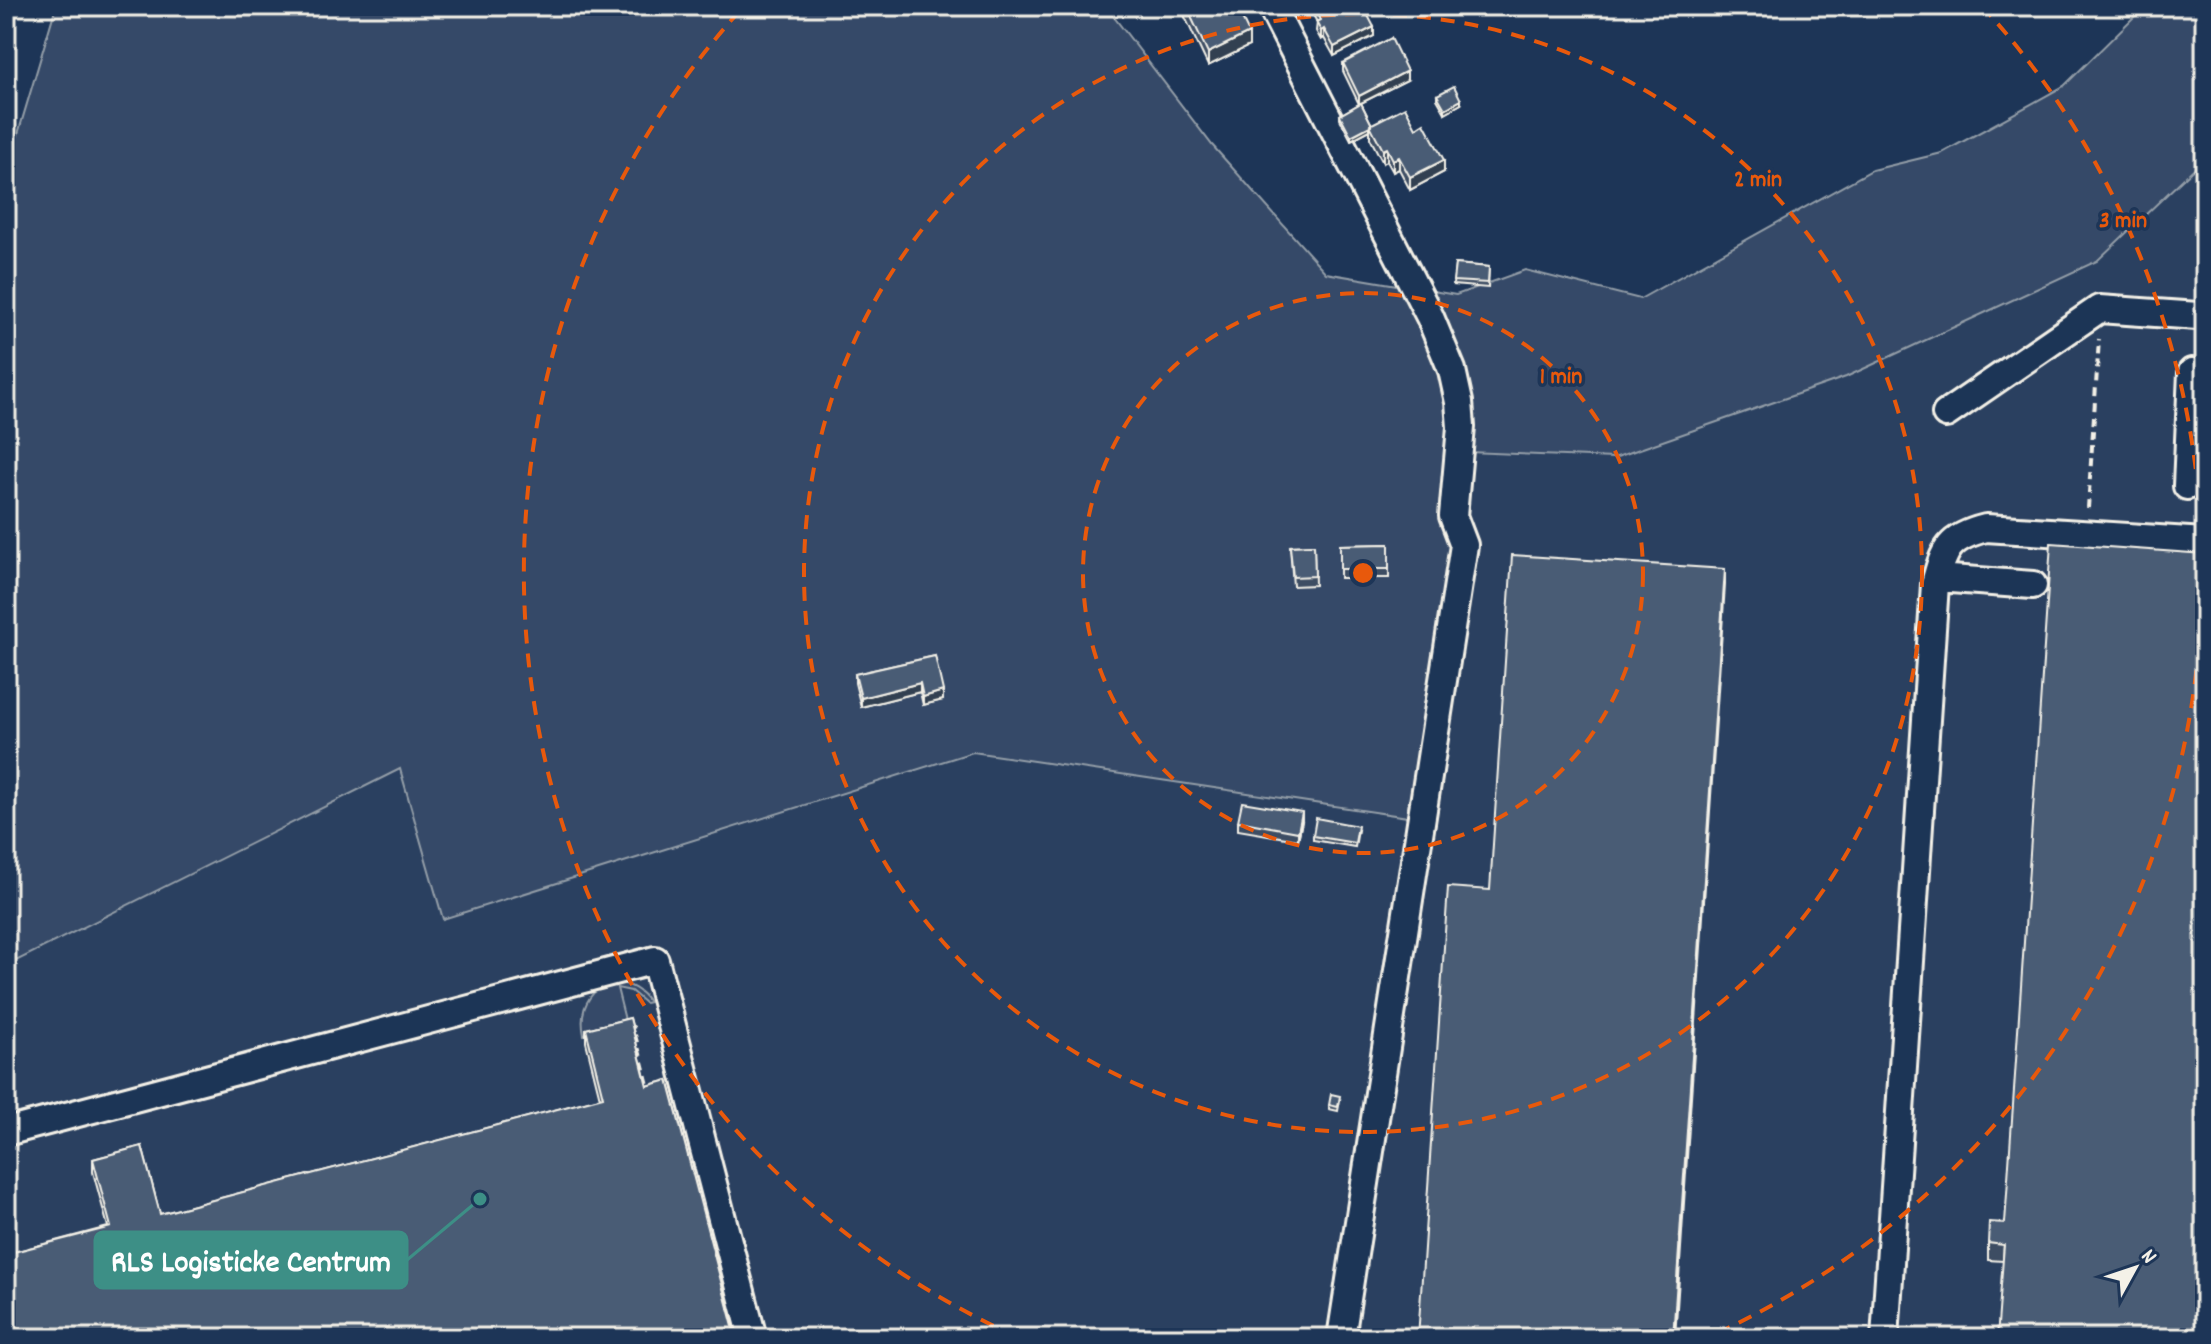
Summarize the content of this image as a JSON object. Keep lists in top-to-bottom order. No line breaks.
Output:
{"places":["RLS Logisticke Centrum"],"north":"top right","rings":["2 min","3 min","1 min"]}
